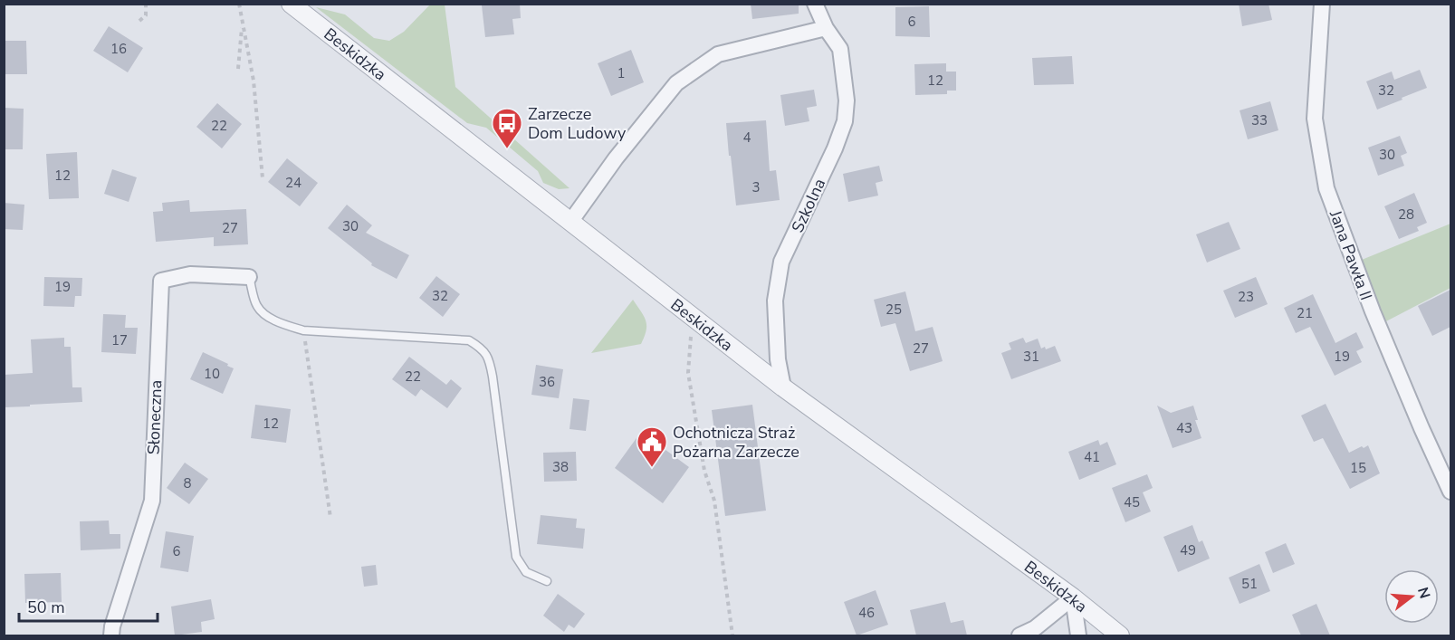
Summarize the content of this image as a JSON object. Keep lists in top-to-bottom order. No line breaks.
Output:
{"streets":{"street":["Beskidzka","Szkolna","Jana Pawła II","Słoneczna"]},"crossings":[["Beskidzka","Szkolna"]],"places":{"bus stop":["Zarzecze Dom Ludowy"],"public building":["Ochotnicza Straż Pożarna Zarzecze"]},"house_numbers":["6","16","1","12","32","33","22","4","30","12","24","3","28","30","27","19","32","23","25","21","17","27","31","19","10","22","36","12","43","41","38","15","8","45","49","6","51","46"],"scale_bar":"50 m","north":"right"}
